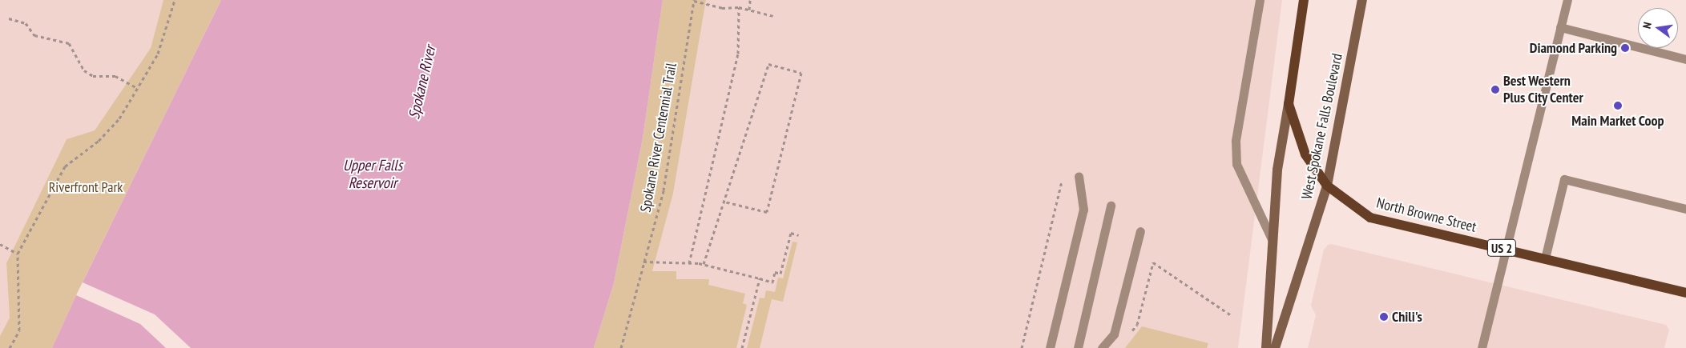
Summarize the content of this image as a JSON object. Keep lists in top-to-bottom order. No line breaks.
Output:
{"streets":{"main road":["West Spokane Falls Boulevard","North Browne Street","US 2"],"path":["Spokane River Centennial Trail"]},"crossings":[["West Spokane Falls Boulevard","North Browne Street"],["North Browne Street","US 2"]],"water":["Spokane River","Upper Falls Reservoir"],"parks":["Riverfront Park"],"places":["Diamond Parking","Best Western Plus City Center","Main Market Coop","Chili's"],"north":"left"}
